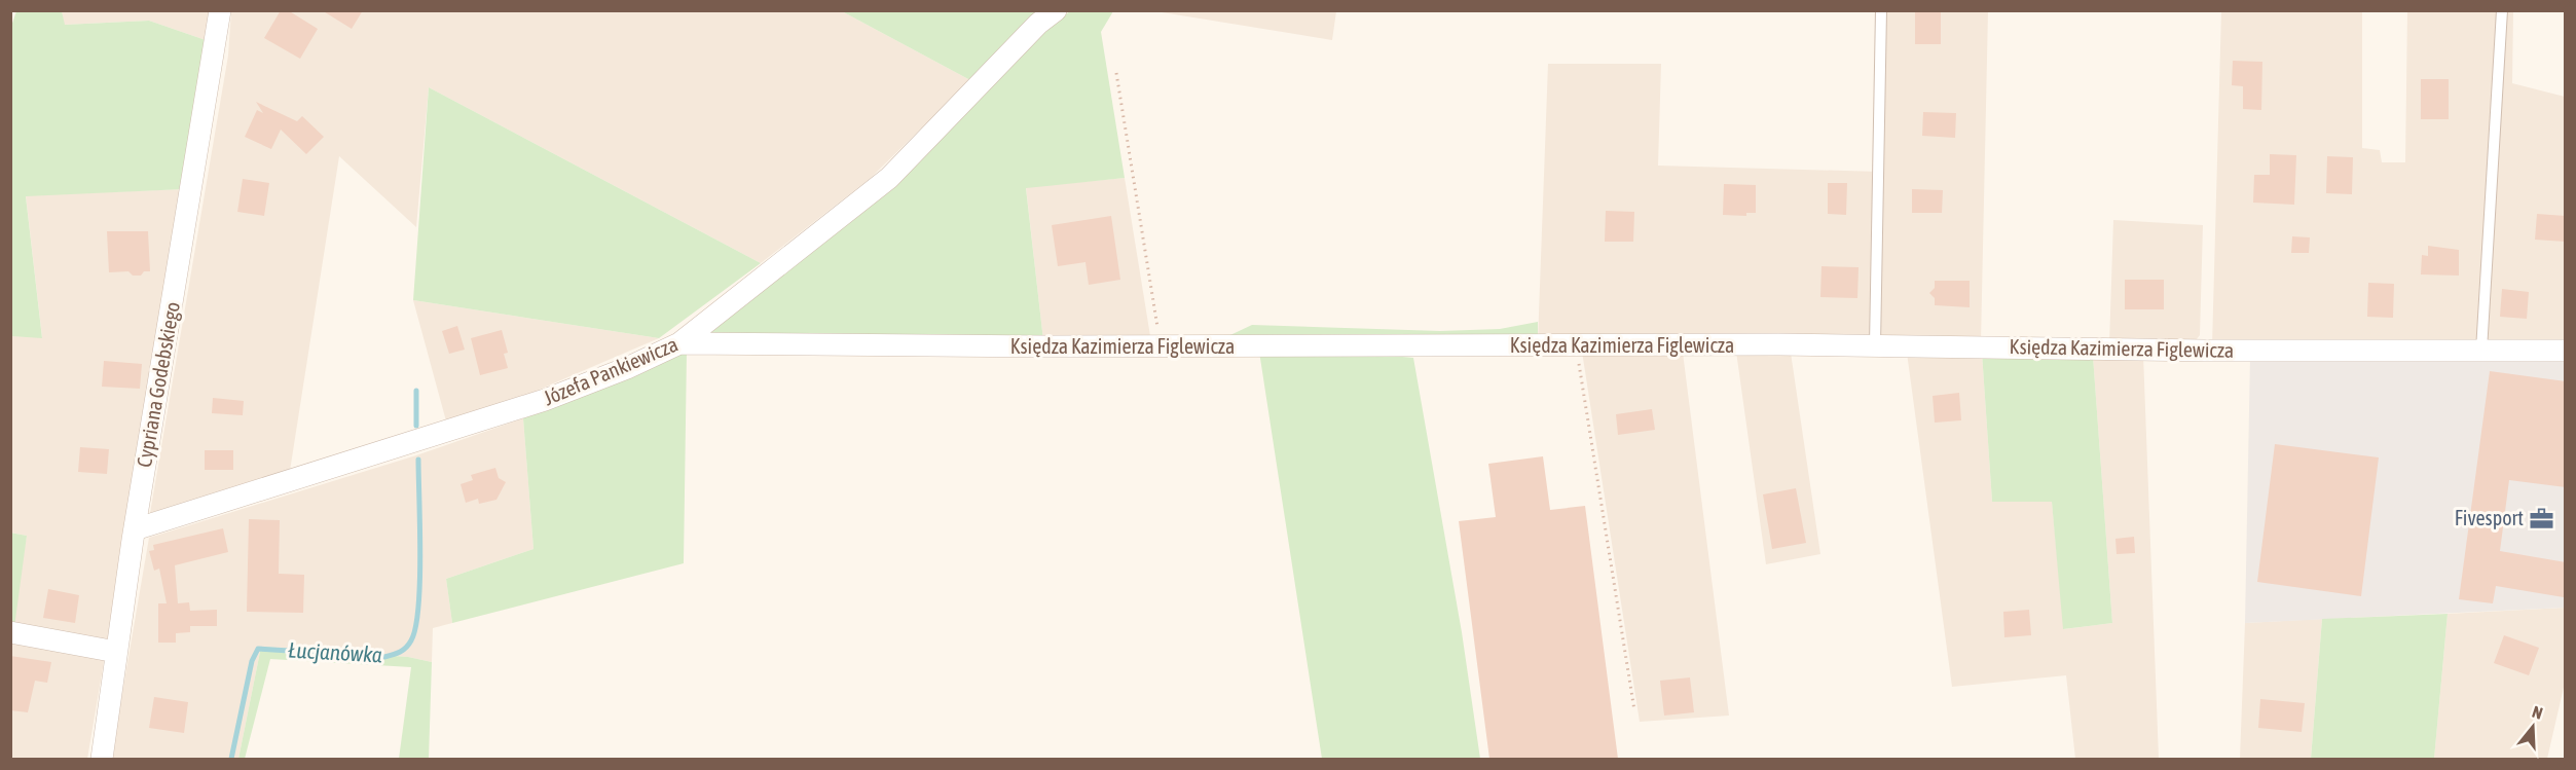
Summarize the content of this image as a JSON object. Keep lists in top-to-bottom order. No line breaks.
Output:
{"streets":{"street":["Księdza Kazimierza Figlewicza","Józefa Pankiewicza","Cypriana Godebskiego"]},"crossings":[["Księdza Kazimierza Figlewicza","Józefa Pankiewicza"],["Józefa Pankiewicza","Cypriana Godebskiego"]],"water":["Łucjanówka"],"places":{"office":["Fivesport"]},"north":"top"}
